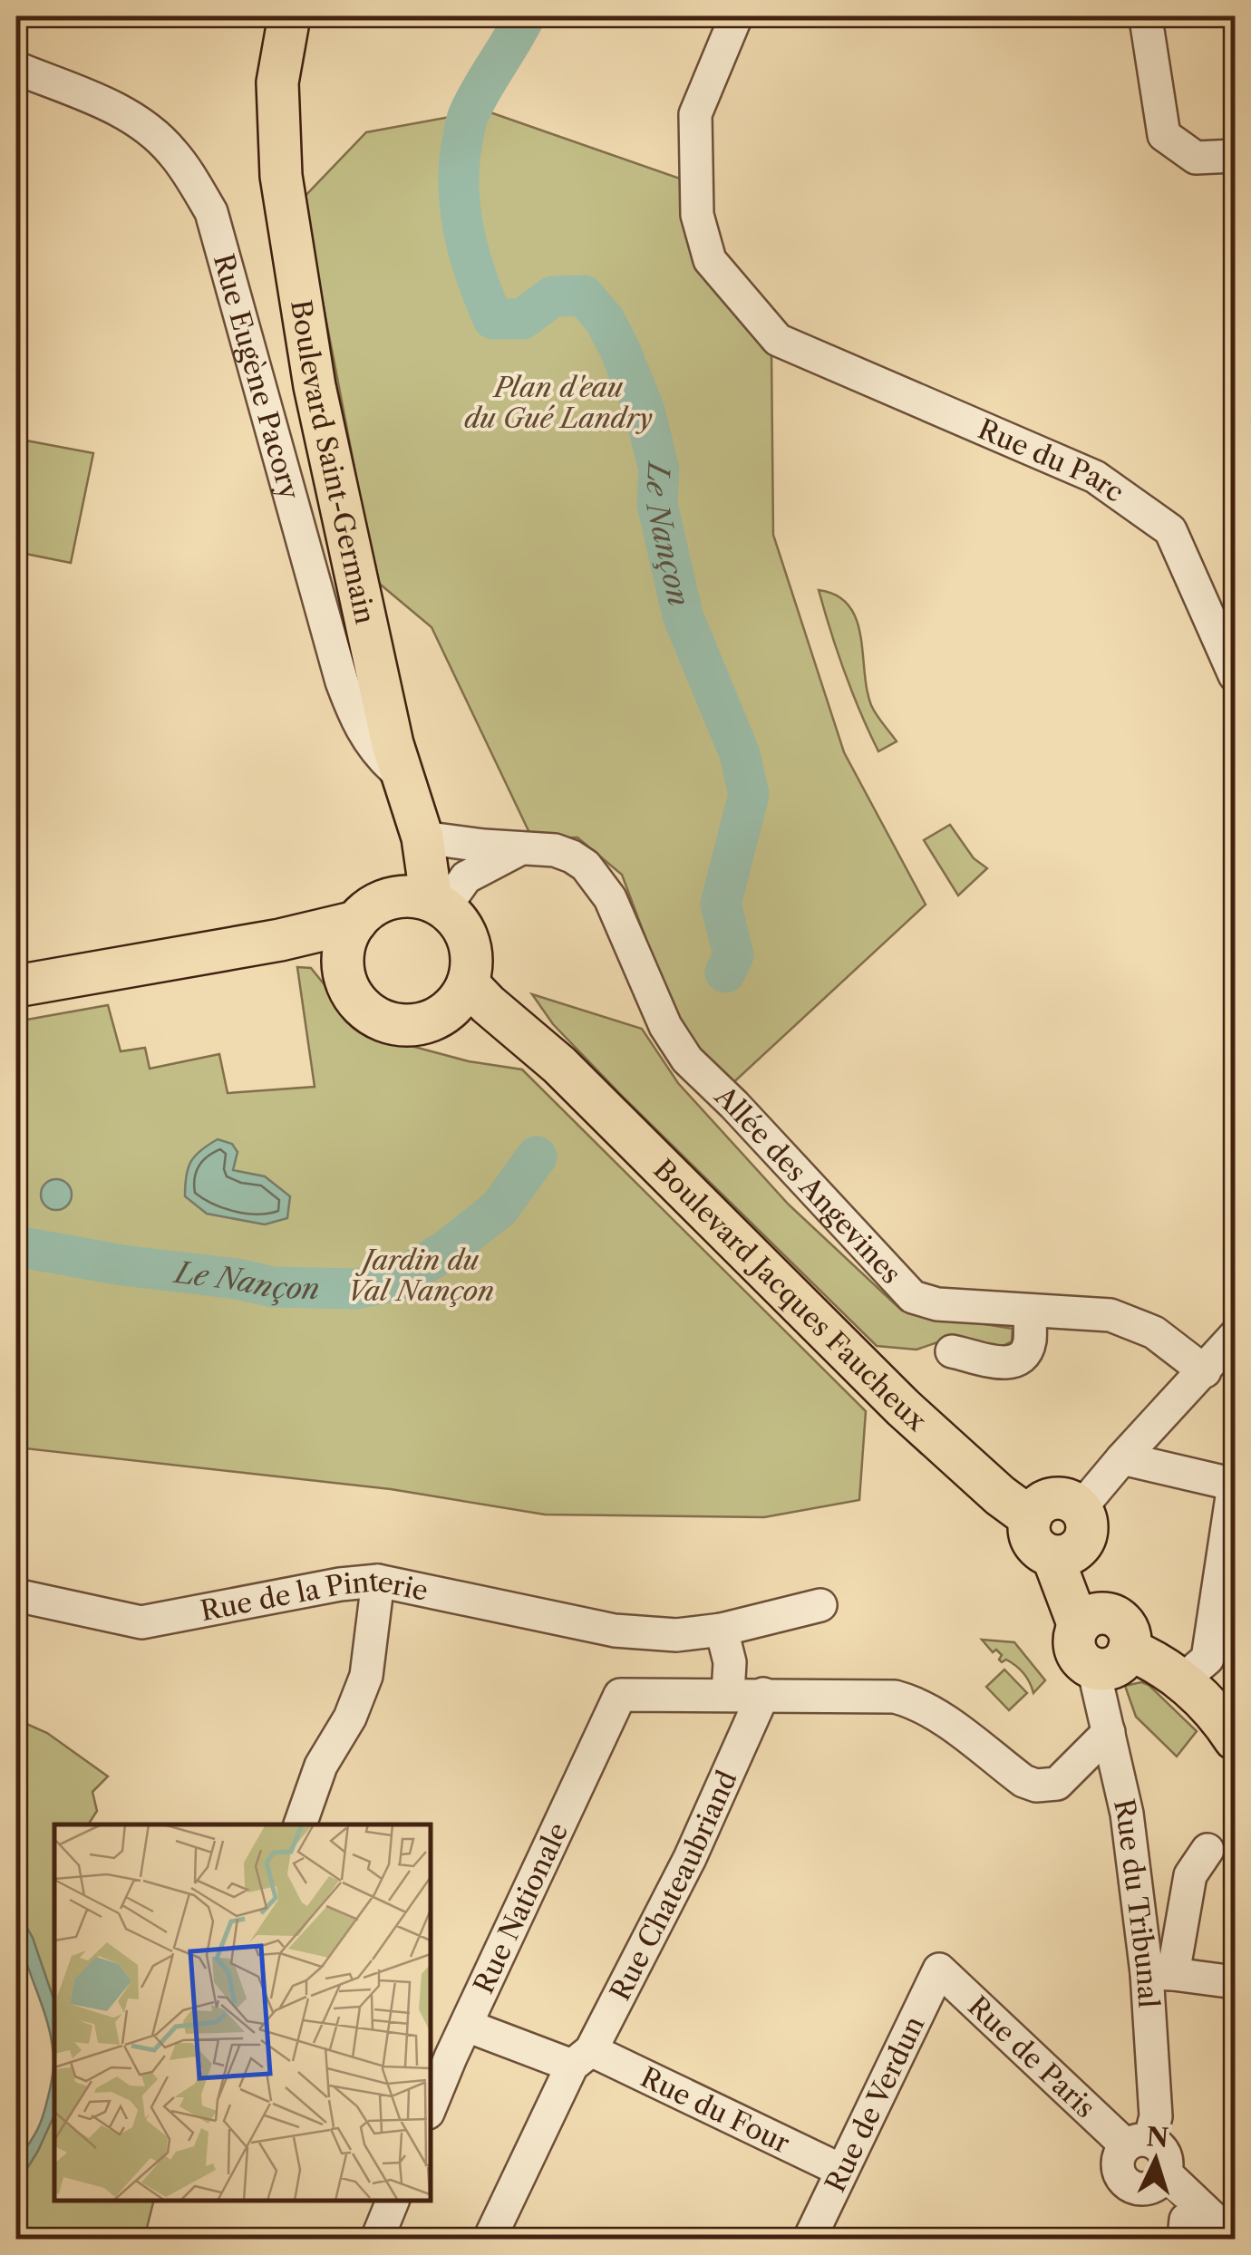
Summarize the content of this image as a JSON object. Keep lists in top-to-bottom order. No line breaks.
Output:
{"streets":{"main road":["Rue Eugène Pacory","Boulevard Saint-Germain","Boulevard Jacques Faucheux"],"street":["Rue du Parc","Allée des Angevines","Rue de la Pinterie","Rue Chateaubriand","Rue du Tribunal","Rue Nationale","Rue de Paris","Rue de Verdun","Rue du Four"]},"crossings":[["Rue Eugène Pacory","Boulevard Saint-Germain"],["Rue Eugène Pacory","Boulevard Jacques Faucheux"],["Boulevard Saint-Germain","Allée des Angevines"],["Boulevard Saint-Germain","Boulevard Jacques Faucheux"],["Rue Chateaubriand","Rue du Four"],["Rue du Tribunal","Rue de Paris"],["Rue Nationale","Rue du Four"],["Rue de Paris","Rue de Verdun"],["Rue de Verdun","Rue du Four"]],"water":["Le Nançon"],"parks":["Plan d'eau du Gué Landry","Jardin du Val Nançon"],"north":"top"}
